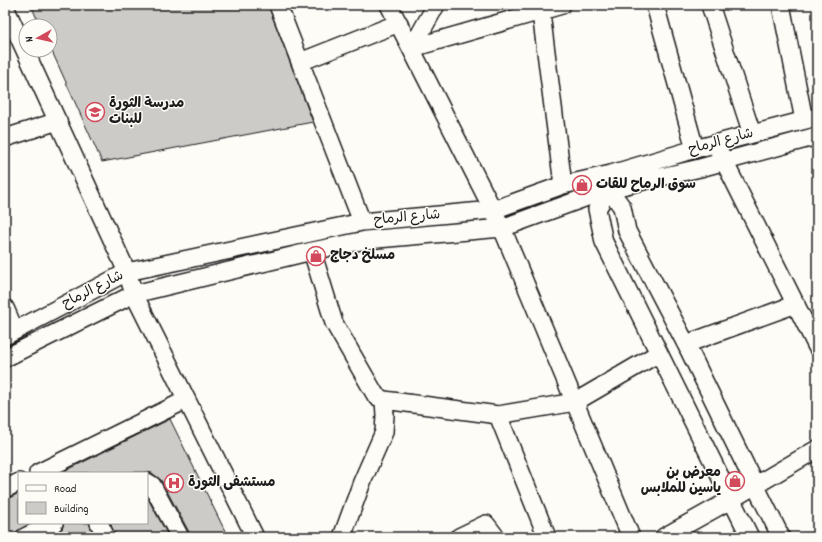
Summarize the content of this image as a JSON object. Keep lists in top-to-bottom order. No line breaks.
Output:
{"streets":{"street":["شارع الرماح"]},"places":{"school or university":["مدرسة الثورة للبنات"],"shop":["سوق الرماح للقات","مسلخ دجاج","معرض بن ياسين للملابس"],"hospital":["مستشفى الثورة"]},"legend":["Road","Building"],"north":"left"}
